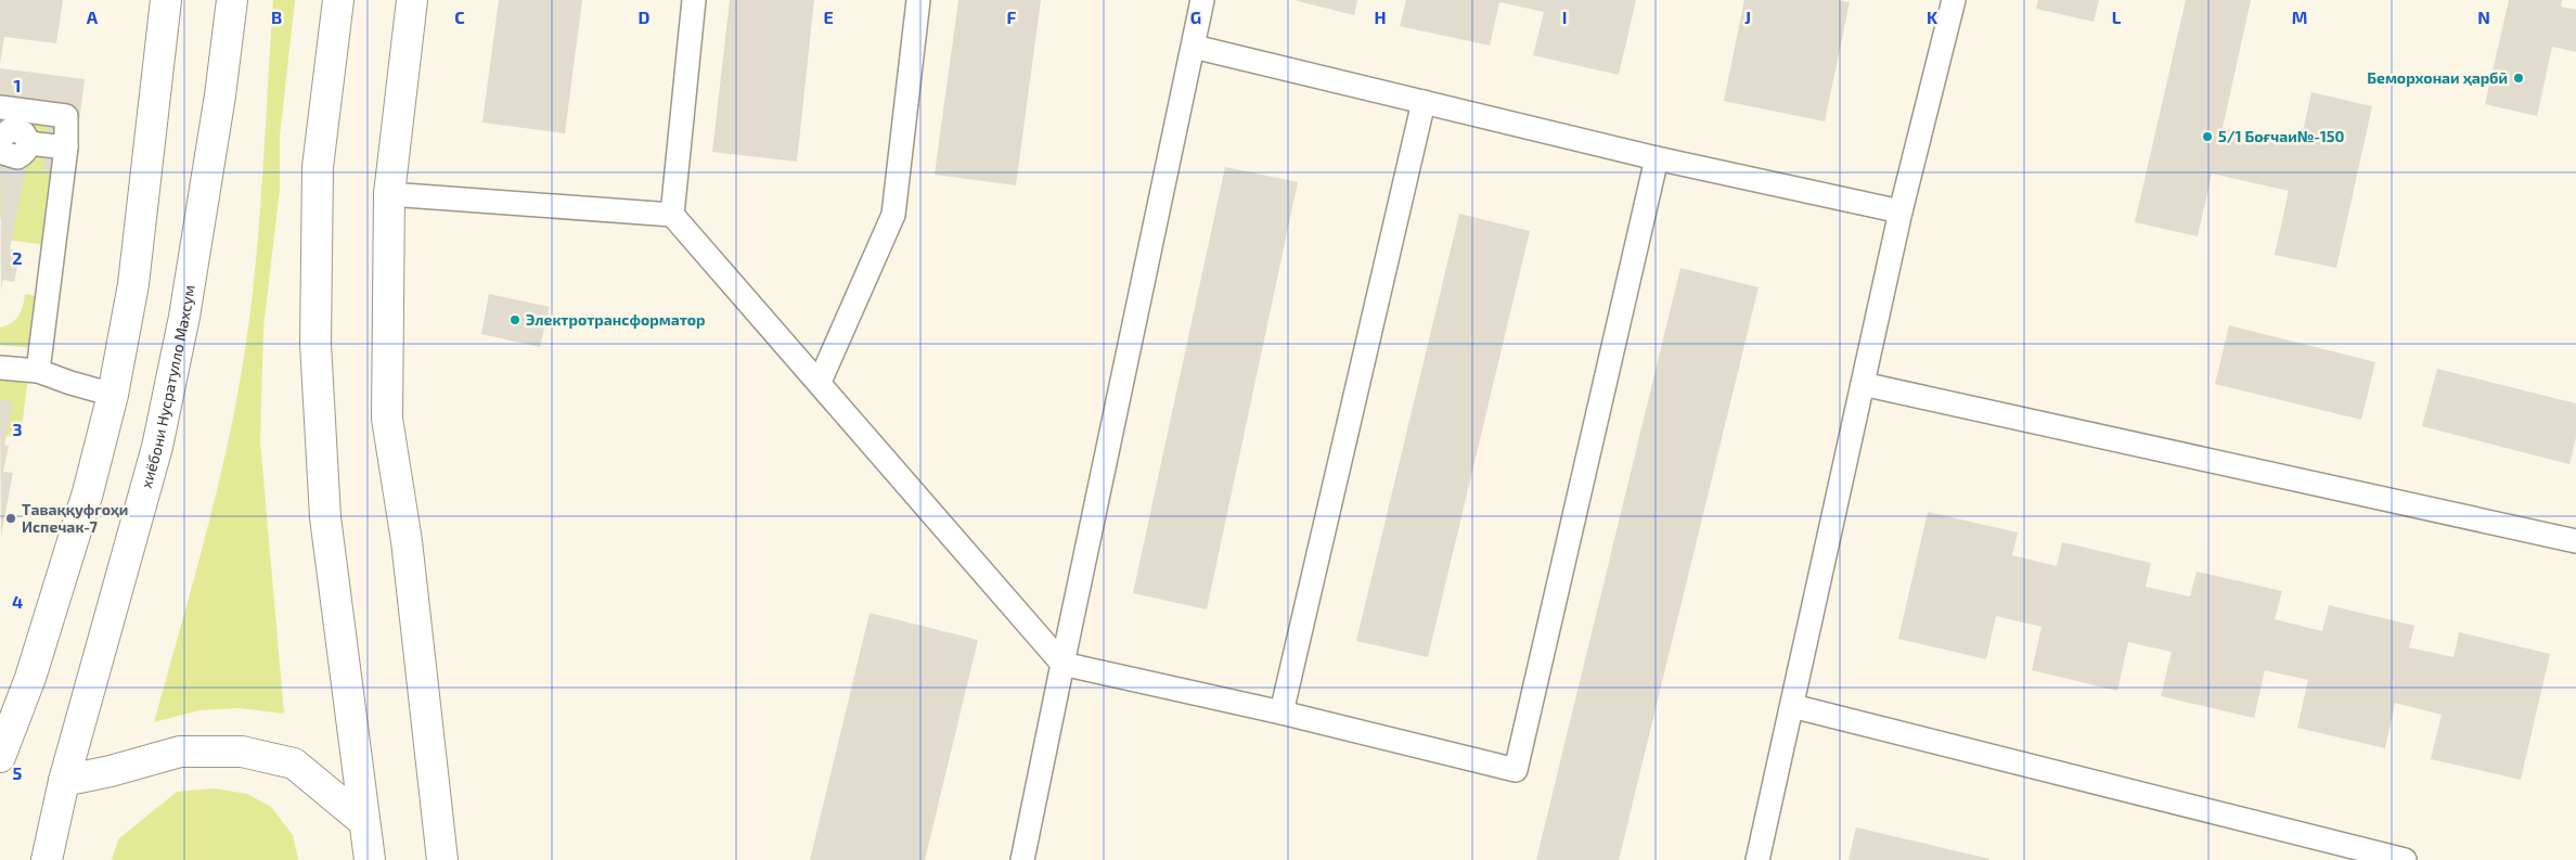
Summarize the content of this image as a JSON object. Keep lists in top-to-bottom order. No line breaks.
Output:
{"streets":{"main road":["хиёбони Нусратулло Махсум"]},"places":["Беморхонаи ҳарбӣ","5/1 Боғчаи№-150","Электротрансформатор","Таваққуфгоҳи Испечак-7"],"grid":{"columns":["A","B","C","D","E","F","G","H","I","J","K","L","M","N"],"rows":["1","2","3","4","5"]}}
